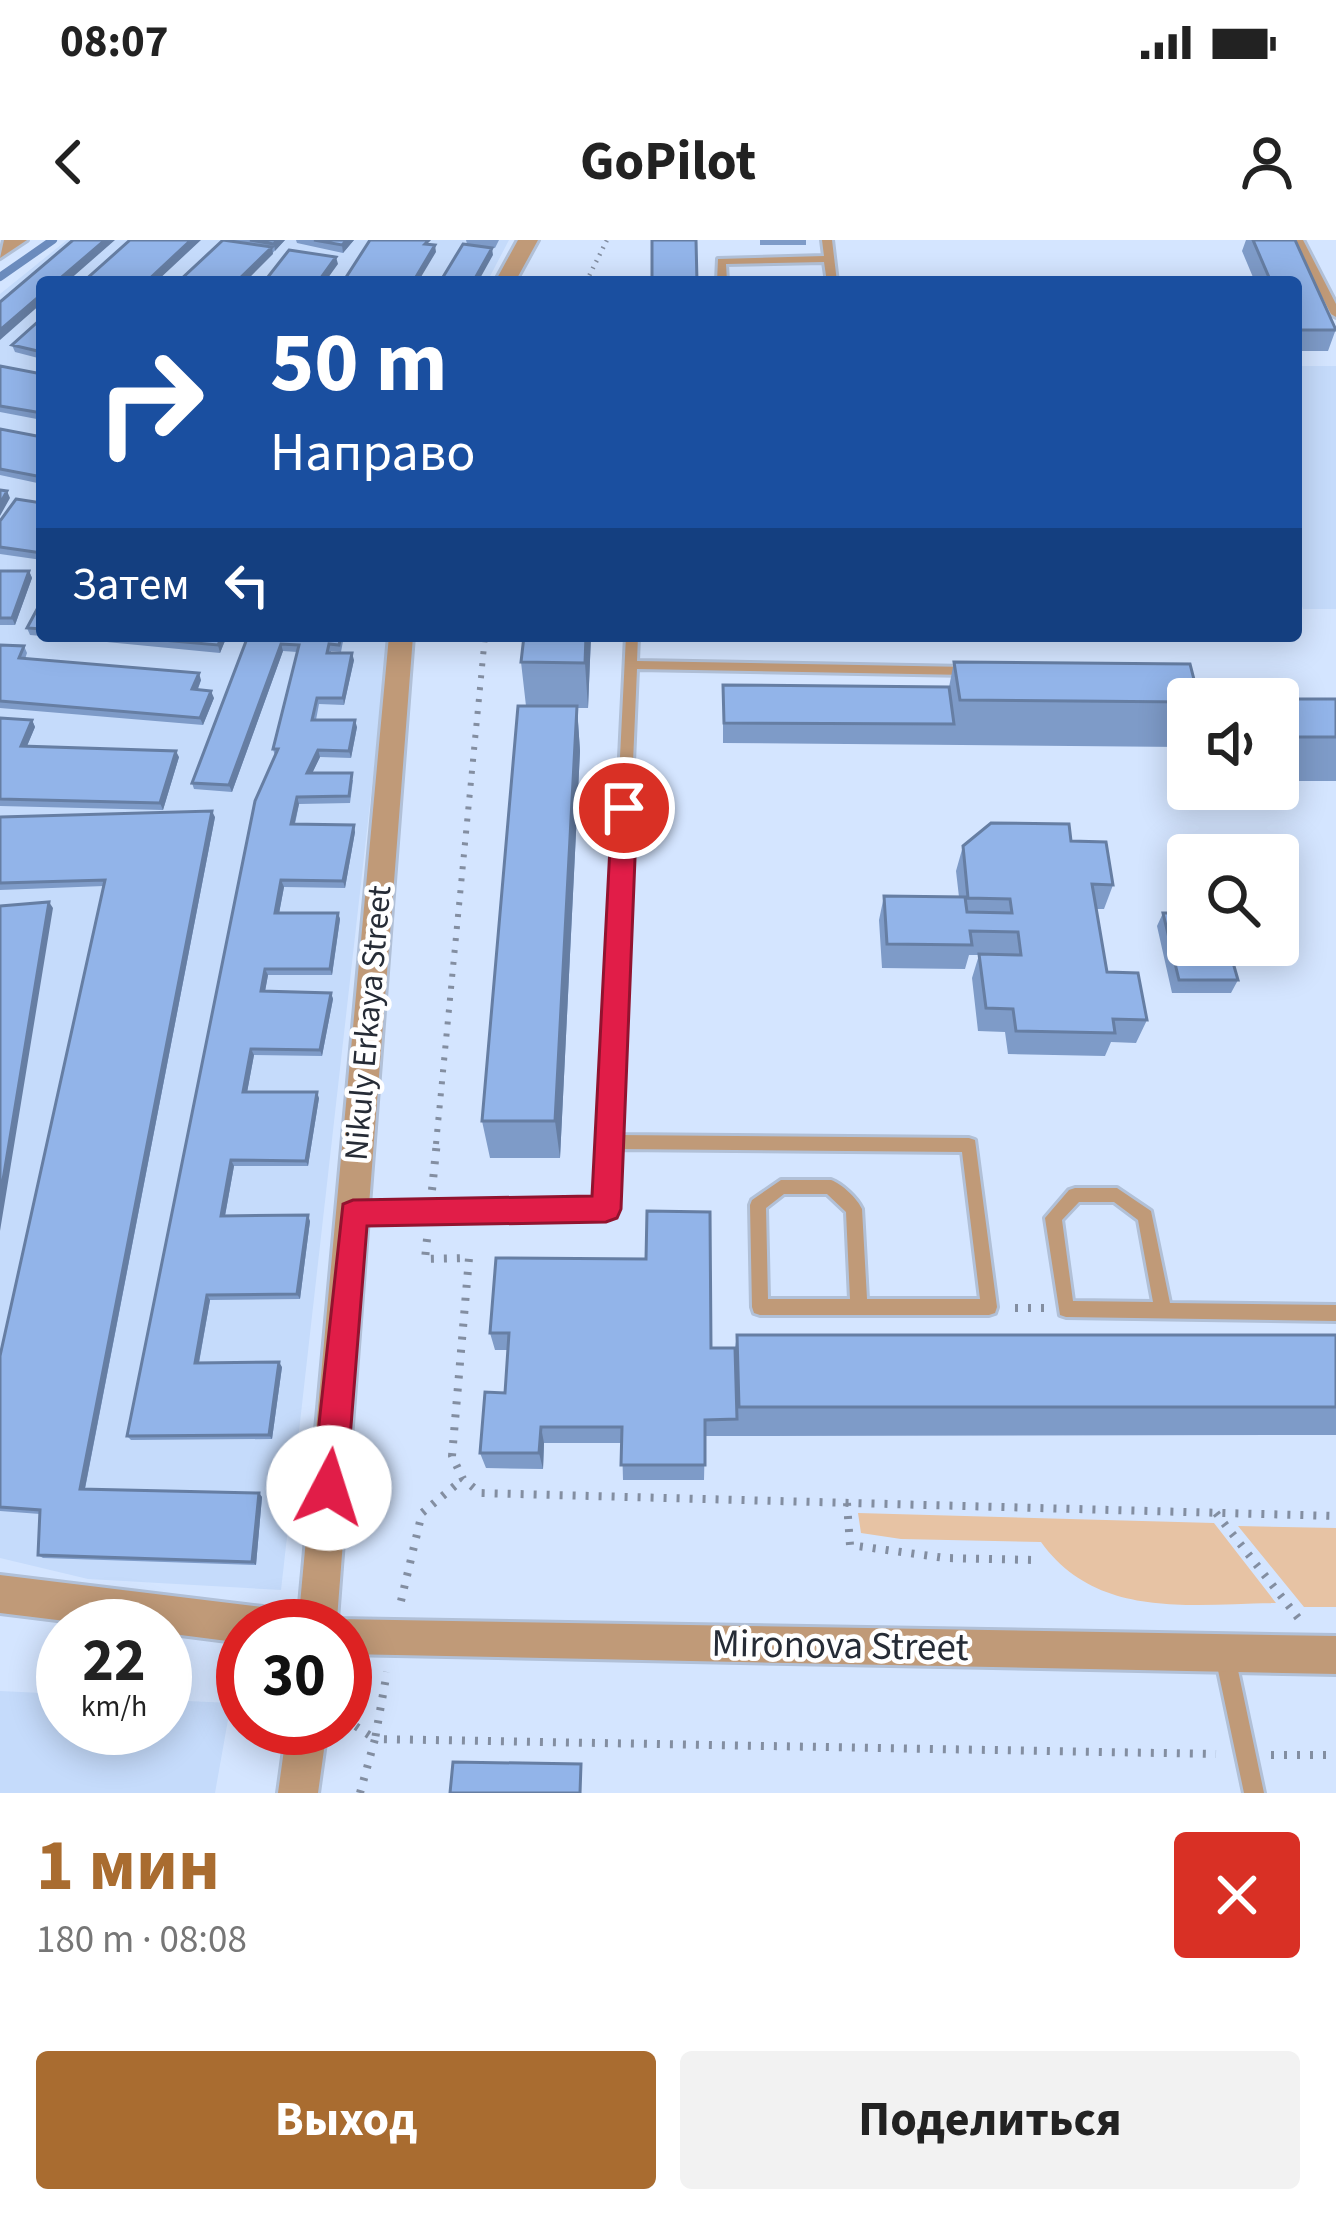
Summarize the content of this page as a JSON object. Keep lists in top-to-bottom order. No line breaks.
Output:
{"streets":{"street":["Nikuly Erkaya Street","Mironova Street"]},"page":{"status":"08:07","header":"GoPilot","turn":["50 m","Направо"],"then":"Затем","speed":"22 km/h","limit":"30","heading":["1 мин","180 m · 08:08"],"buttons":["Выход","Поделиться"]}}
